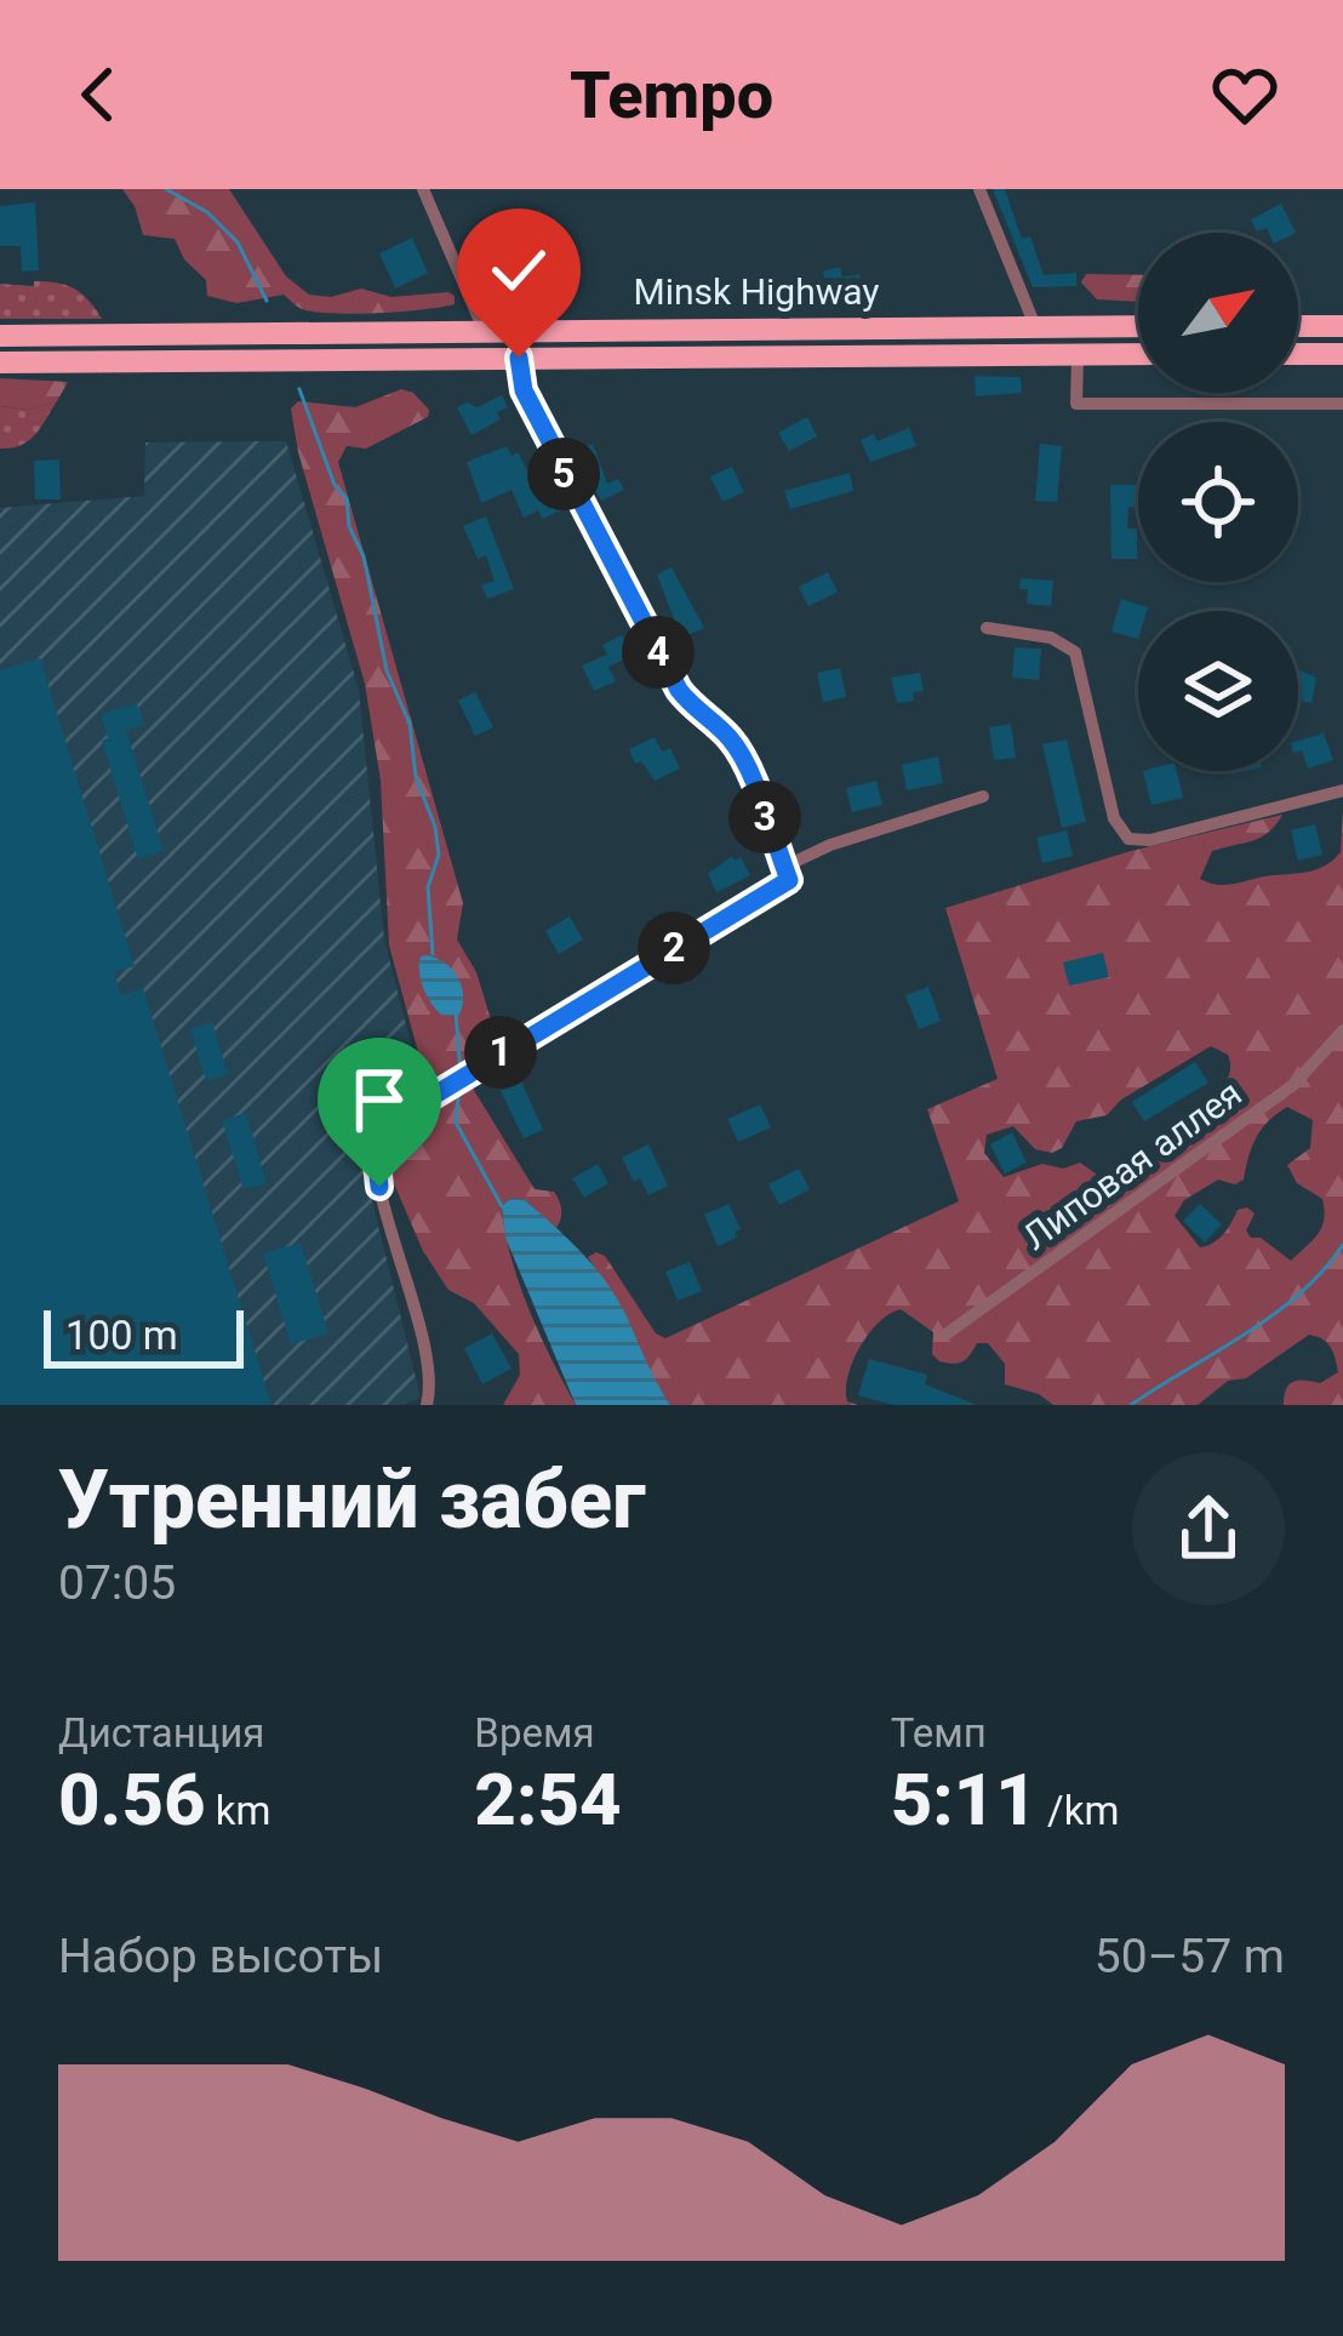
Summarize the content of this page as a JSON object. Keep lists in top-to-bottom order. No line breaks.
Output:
{"streets":{"highway":["Minsk Highway"],"street":["Липовая аллея"]},"scale_bar":"100 m","north":"top right","page":{"header":"Tempo","pins":["5","4","3","2","1"],"scale":"100 m","heading":["Утренний забег","07:05"],"stats":[["Дистанция","0.56 km"],["Время","2:54"],["Темп","5:11 /km"]],"chart":["Набор высоты","50–57 m"]}}
